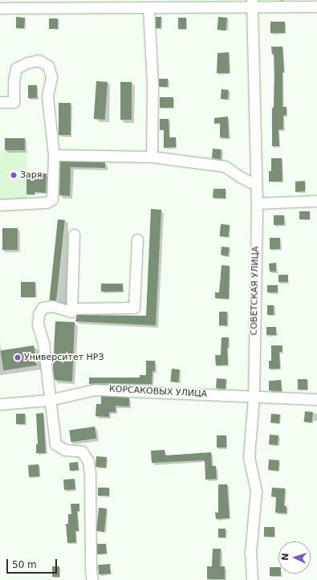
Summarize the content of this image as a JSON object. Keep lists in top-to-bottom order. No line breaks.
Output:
{"streets":{"street":["СОВЕТСКАЯ УЛИЦА","КОРСАКОВЫХ УЛИЦА"]},"crossings":[["СОВЕТСКАЯ УЛИЦА","КОРСАКОВЫХ УЛИЦА"]],"places":["Заря","Университет НРЗ"],"scale_bar":"50 m","north":"left"}
